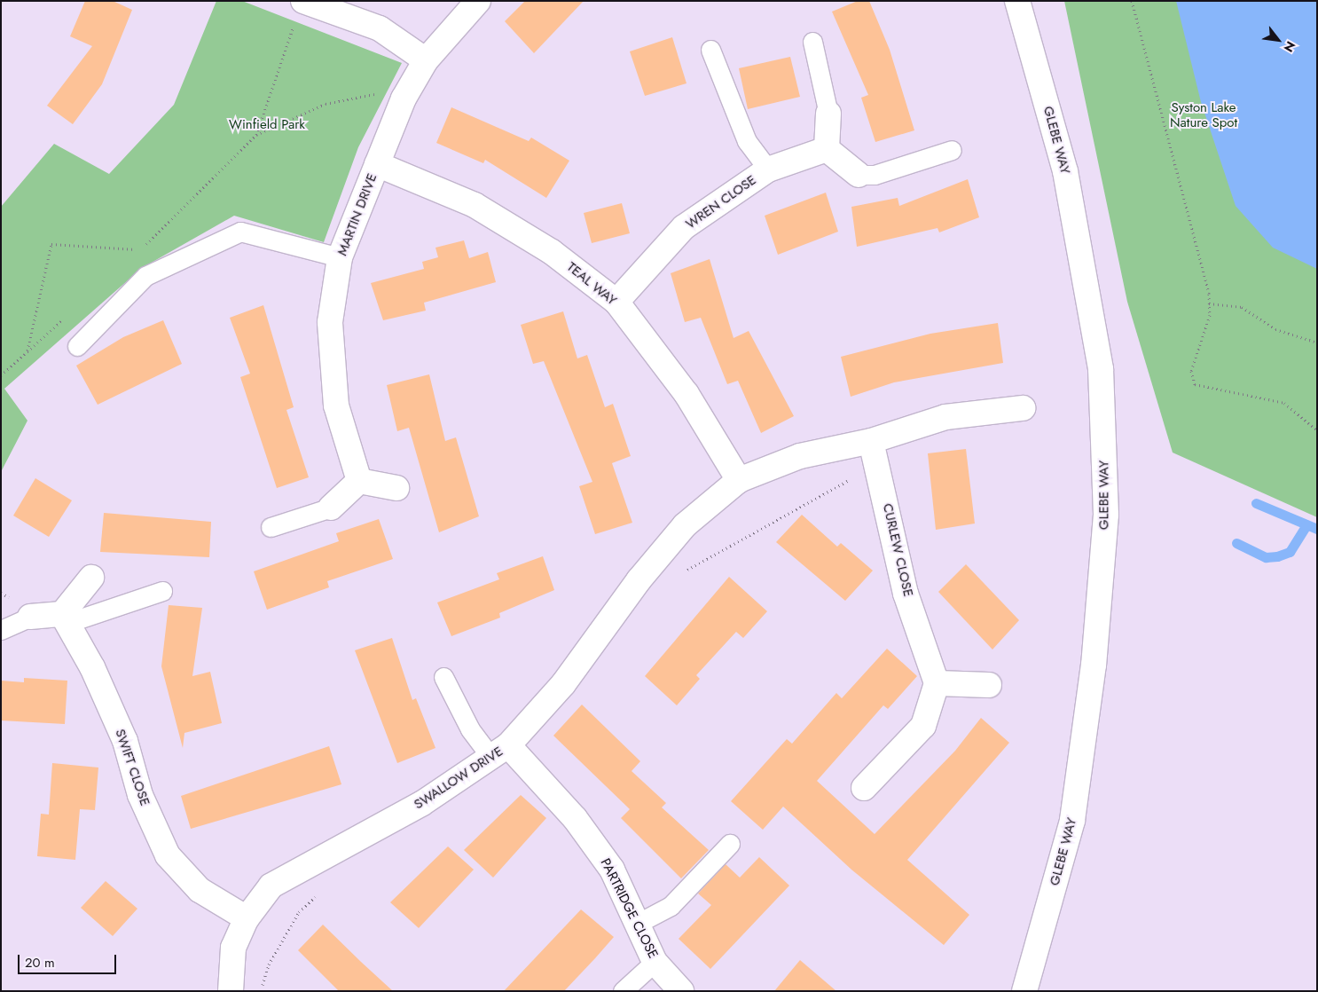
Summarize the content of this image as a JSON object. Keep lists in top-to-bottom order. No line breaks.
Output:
{"streets":{"street":["GLEBE WAY","WREN CLOSE","MARTIN DRIVE","TEAL WAY","CURLEW CLOSE","SWIFT CLOSE","SWALLOW DRIVE","PARTRIDGE CLOSE"]},"crossings":[["WREN CLOSE","TEAL WAY"],["MARTIN DRIVE","TEAL WAY"],["TEAL WAY","SWALLOW DRIVE"],["SWIFT CLOSE","SWALLOW DRIVE"],["SWALLOW DRIVE","PARTRIDGE CLOSE"]],"parks":["Syston Lake Nature Spot","Winfield Park"],"scale_bar":"20 m","north":"bottom right"}
